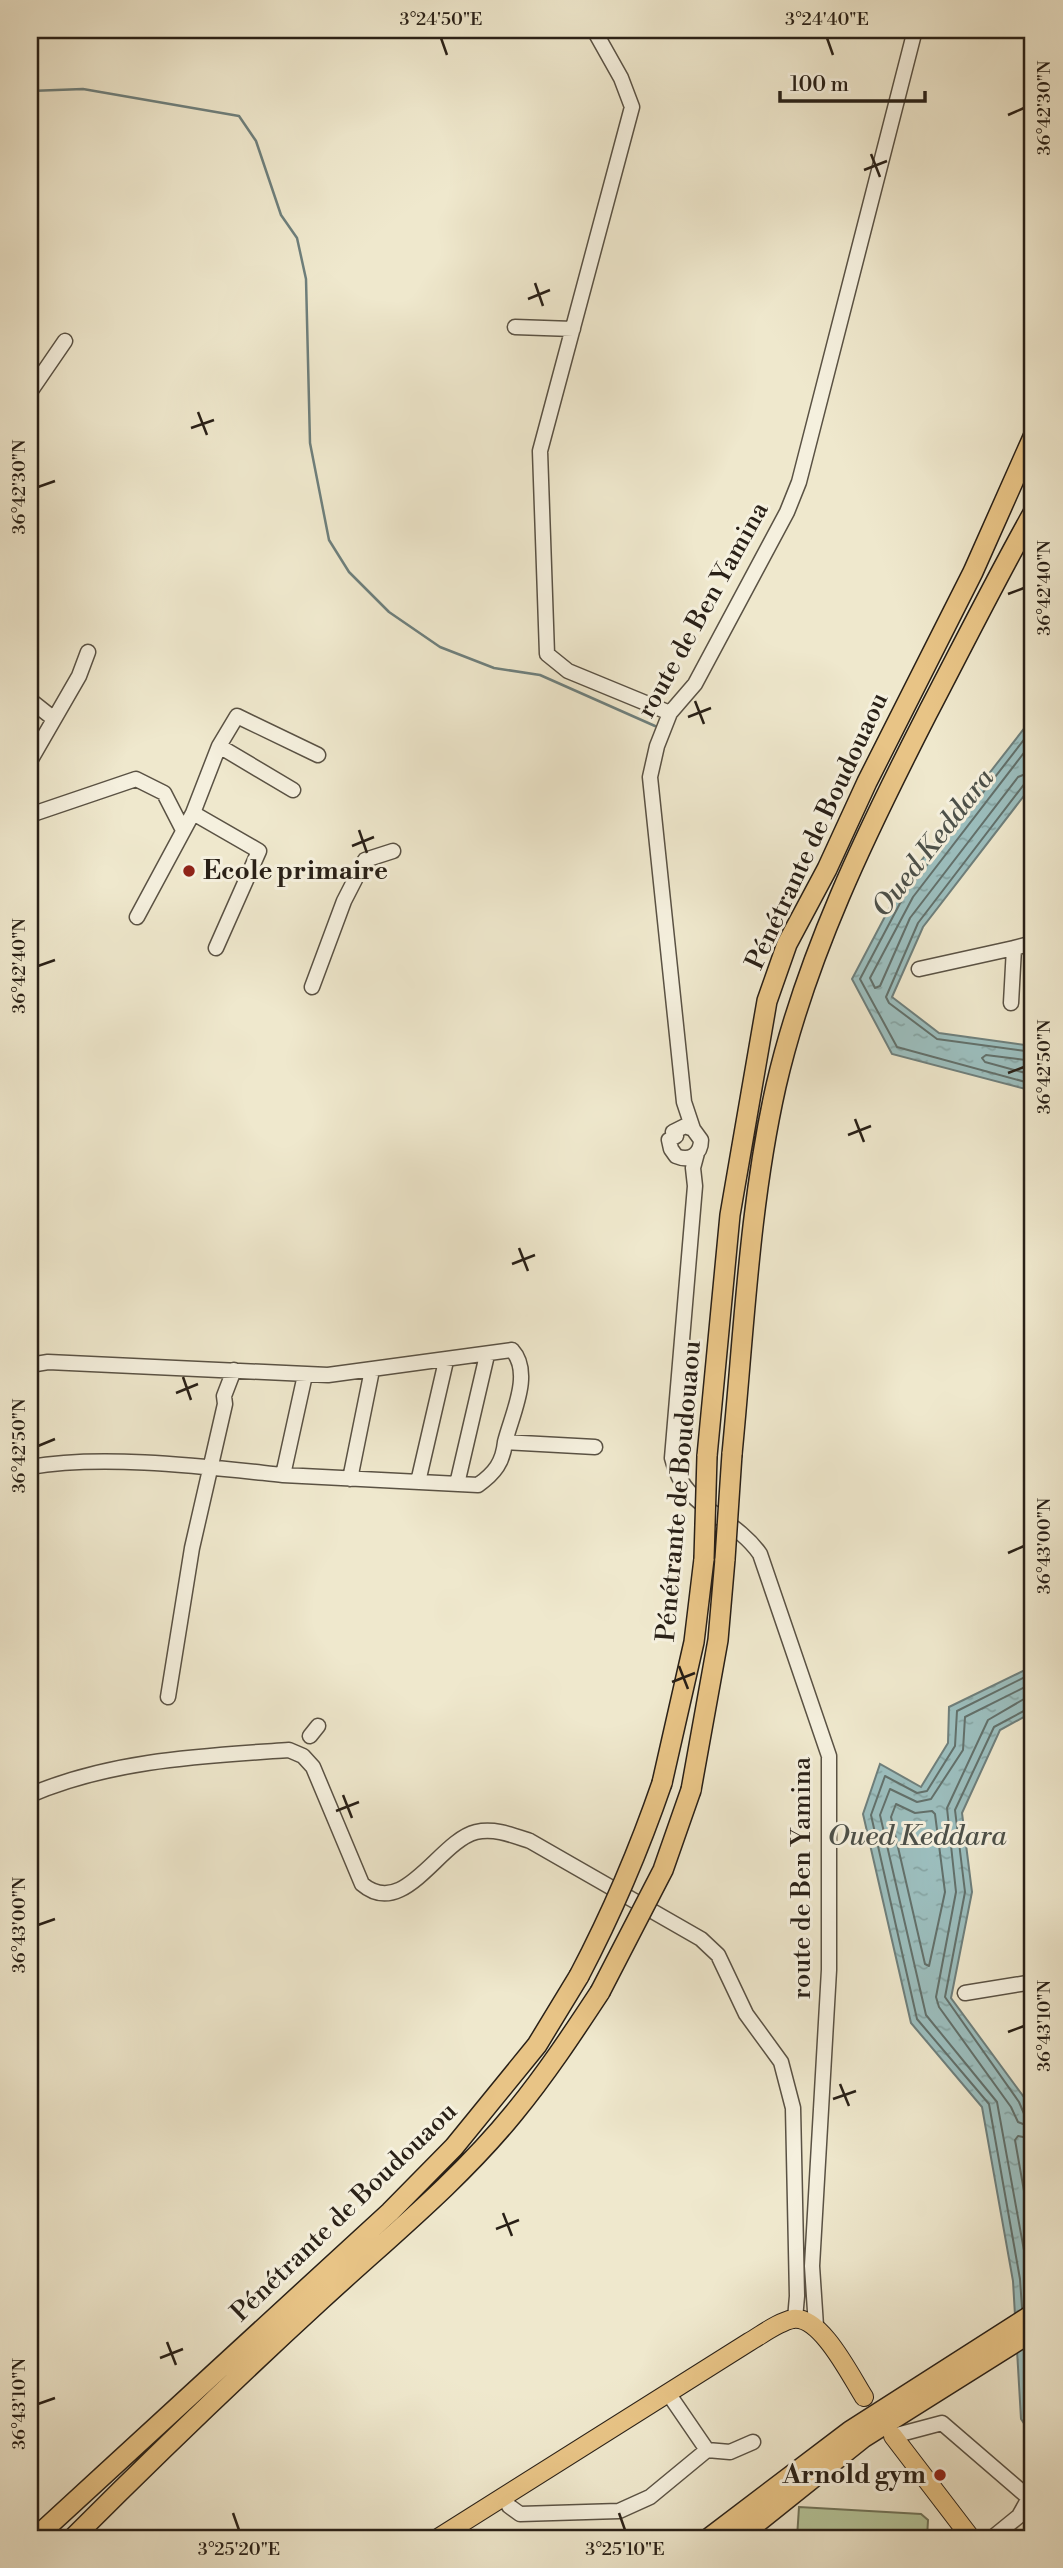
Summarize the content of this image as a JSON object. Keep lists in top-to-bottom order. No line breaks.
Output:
{"streets":{"highway":["Pénétrante de Boudouaou"],"street":["route de Ben Yamina"]},"water":["Oued Keddara"],"places":["Ecole primaire","Arnold gym"],"scale_bar":"100 m","coordinates":["3°24'50\"E","3°24'40\"E","36°42'30\"N","36°42'40\"N","36°42'50\"N","36°43'00\"N","36°43'10\"N","3°25'20\"E","3°25'10\"E"]}
